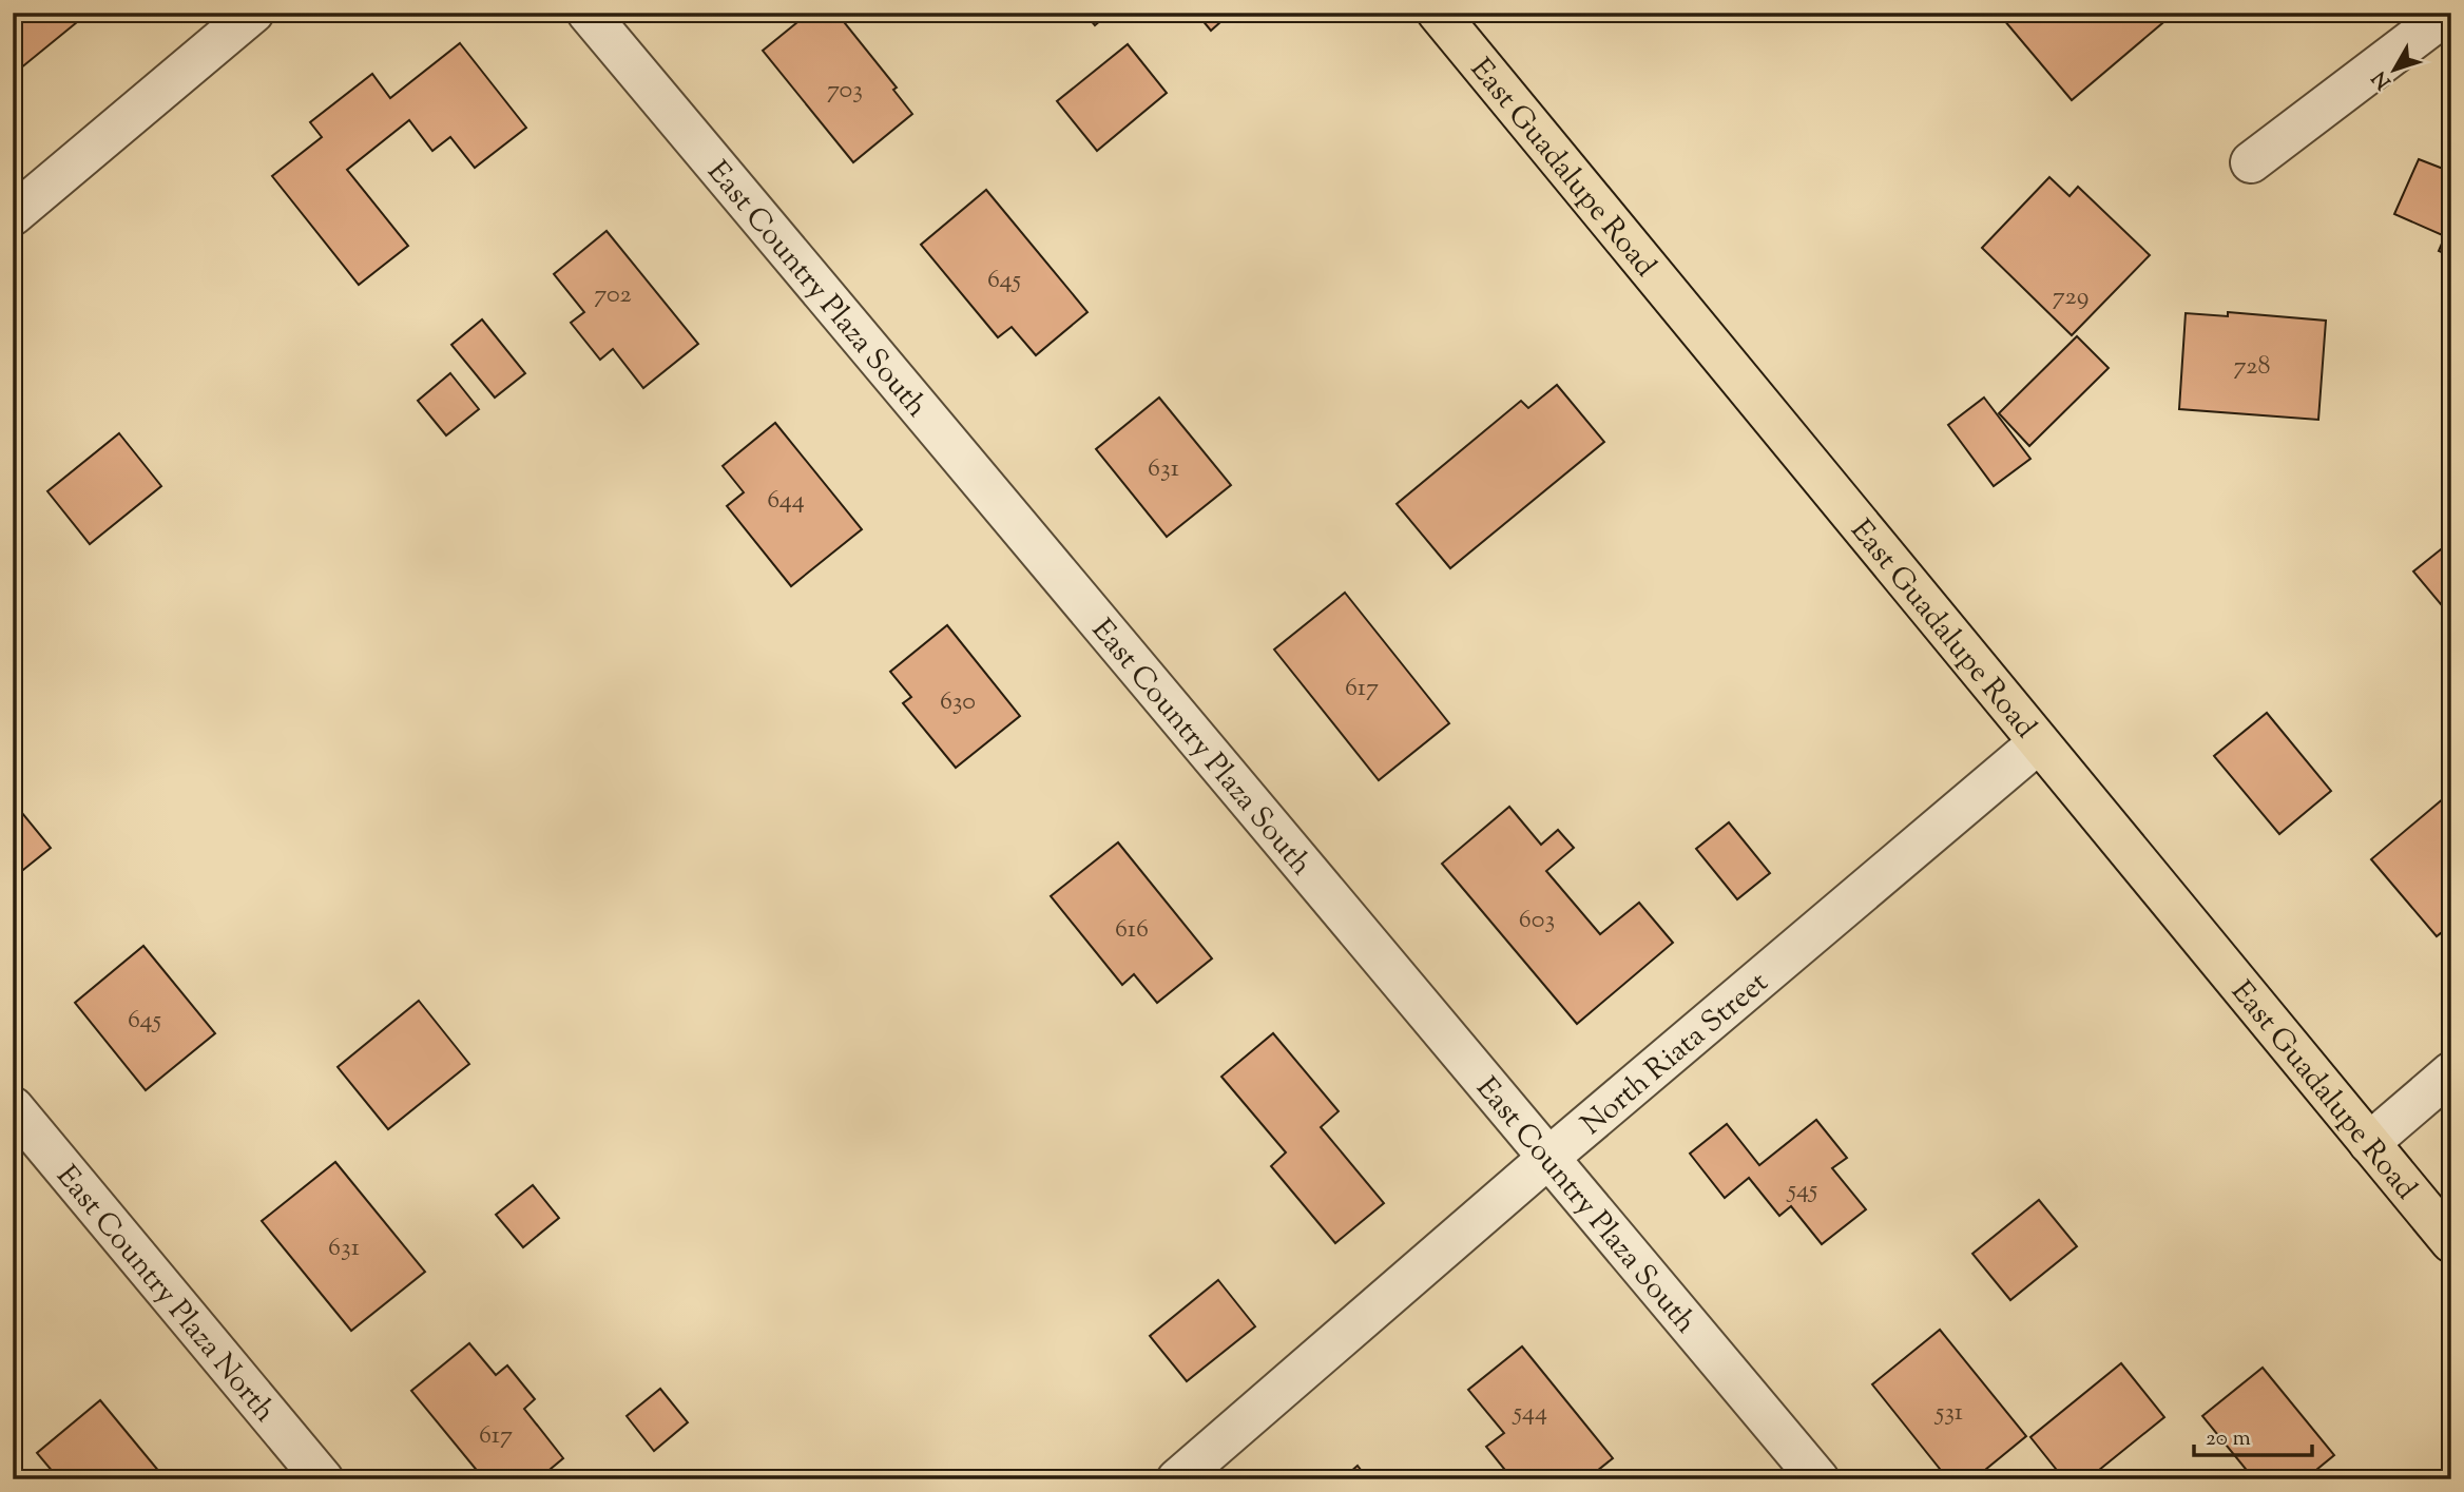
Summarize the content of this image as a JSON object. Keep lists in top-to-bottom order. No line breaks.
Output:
{"streets":{"main road":["East Guadalupe Road"],"street":["East Country Plaza South","North Riata Street","East Country Plaza North"]},"crossings":[["East Guadalupe Road","North Riata Street"],["East Country Plaza South","North Riata Street"]],"house_numbers":["703","645","702","729","728","631","644","617","630","603","616","645","545","631","544","531","617"],"scale_bar":"20 m","north":"bottom left"}
